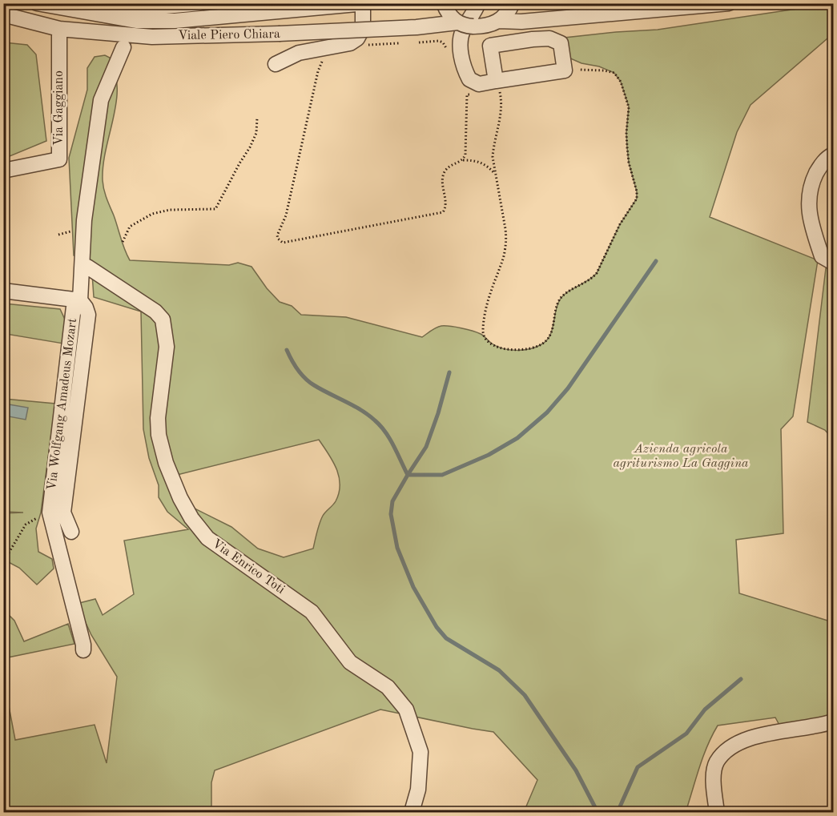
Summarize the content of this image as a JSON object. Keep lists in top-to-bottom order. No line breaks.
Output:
{"streets":{"street":["Viale Piero Chiara","Via Gaggiano","Via Wolfgang Amadeus Mozart","Via Enrico Toti"]},"crossings":[["Viale Piero Chiara","Via Gaggiano"],["Via Wolfgang Amadeus Mozart","Via Enrico Toti"]],"parks":["Azienda agricola agriturismo La Gaggina"]}
